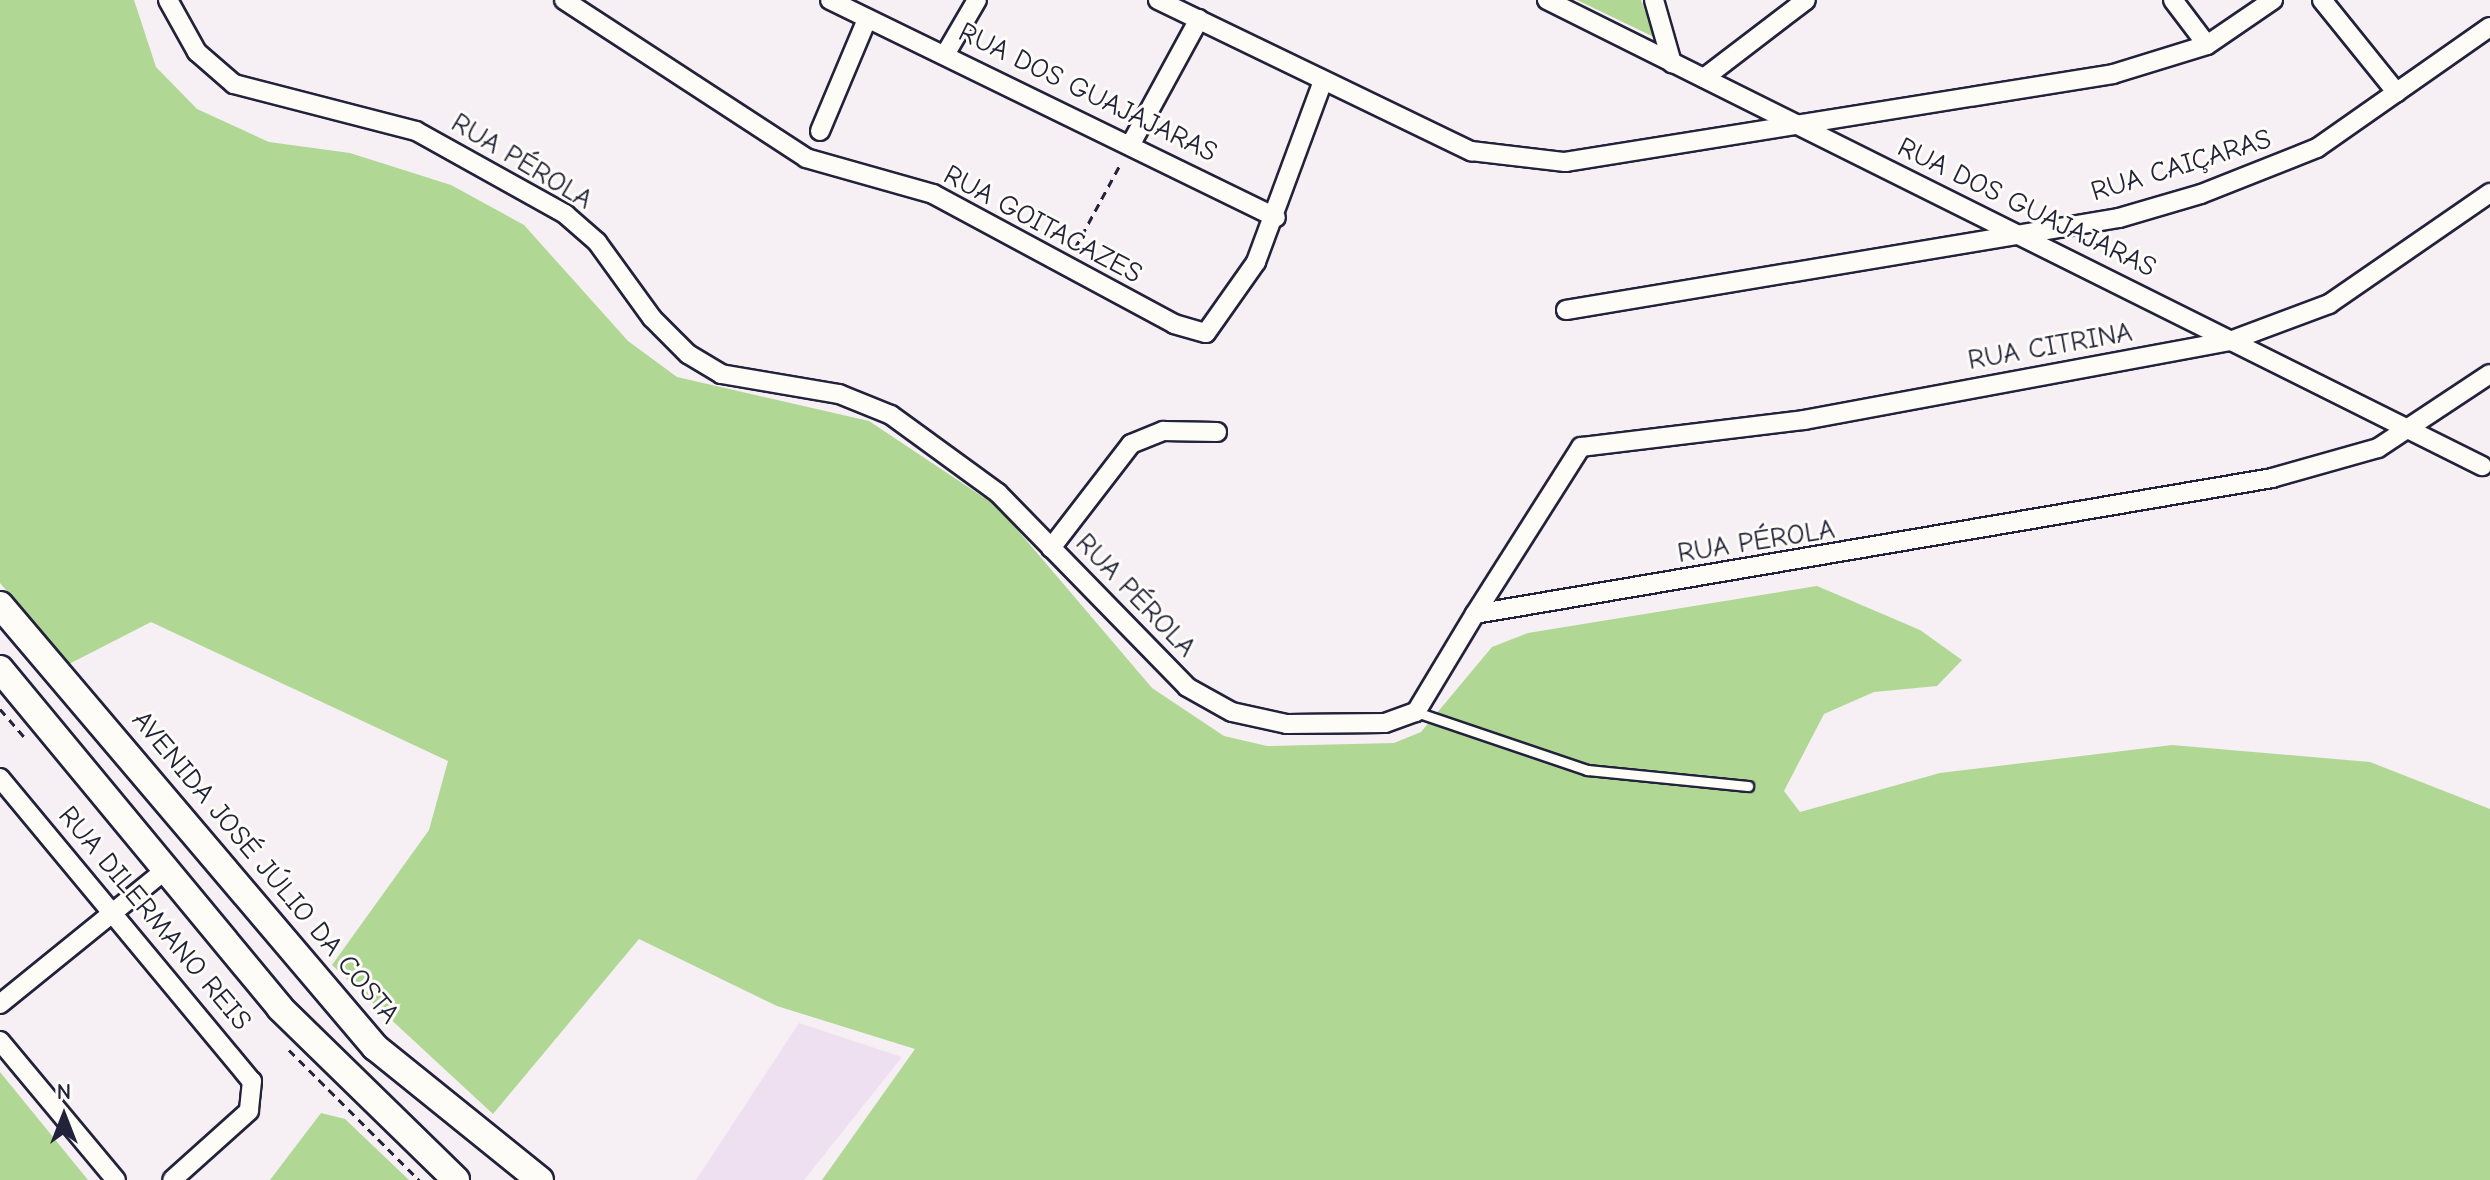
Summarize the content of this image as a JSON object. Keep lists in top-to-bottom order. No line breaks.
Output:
{"streets":{"main road":["AVENIDA JOSÉ JÚLIO DA COSTA"],"street":["RUA DOS GUAJAJARAS","RUA PÉROLA","RUA CAIÇARAS","RUA GOITACAZES","RUA CITRINA","RUA DILERMANO REIS"]},"crossings":[["RUA DOS GUAJAJARAS","RUA PÉROLA"],["RUA DOS GUAJAJARAS","RUA CAIÇARAS"],["RUA DOS GUAJAJARAS","RUA GOITACAZES"],["RUA DOS GUAJAJARAS","RUA CITRINA"],["RUA PÉROLA","RUA CITRINA"]],"north":"top"}
